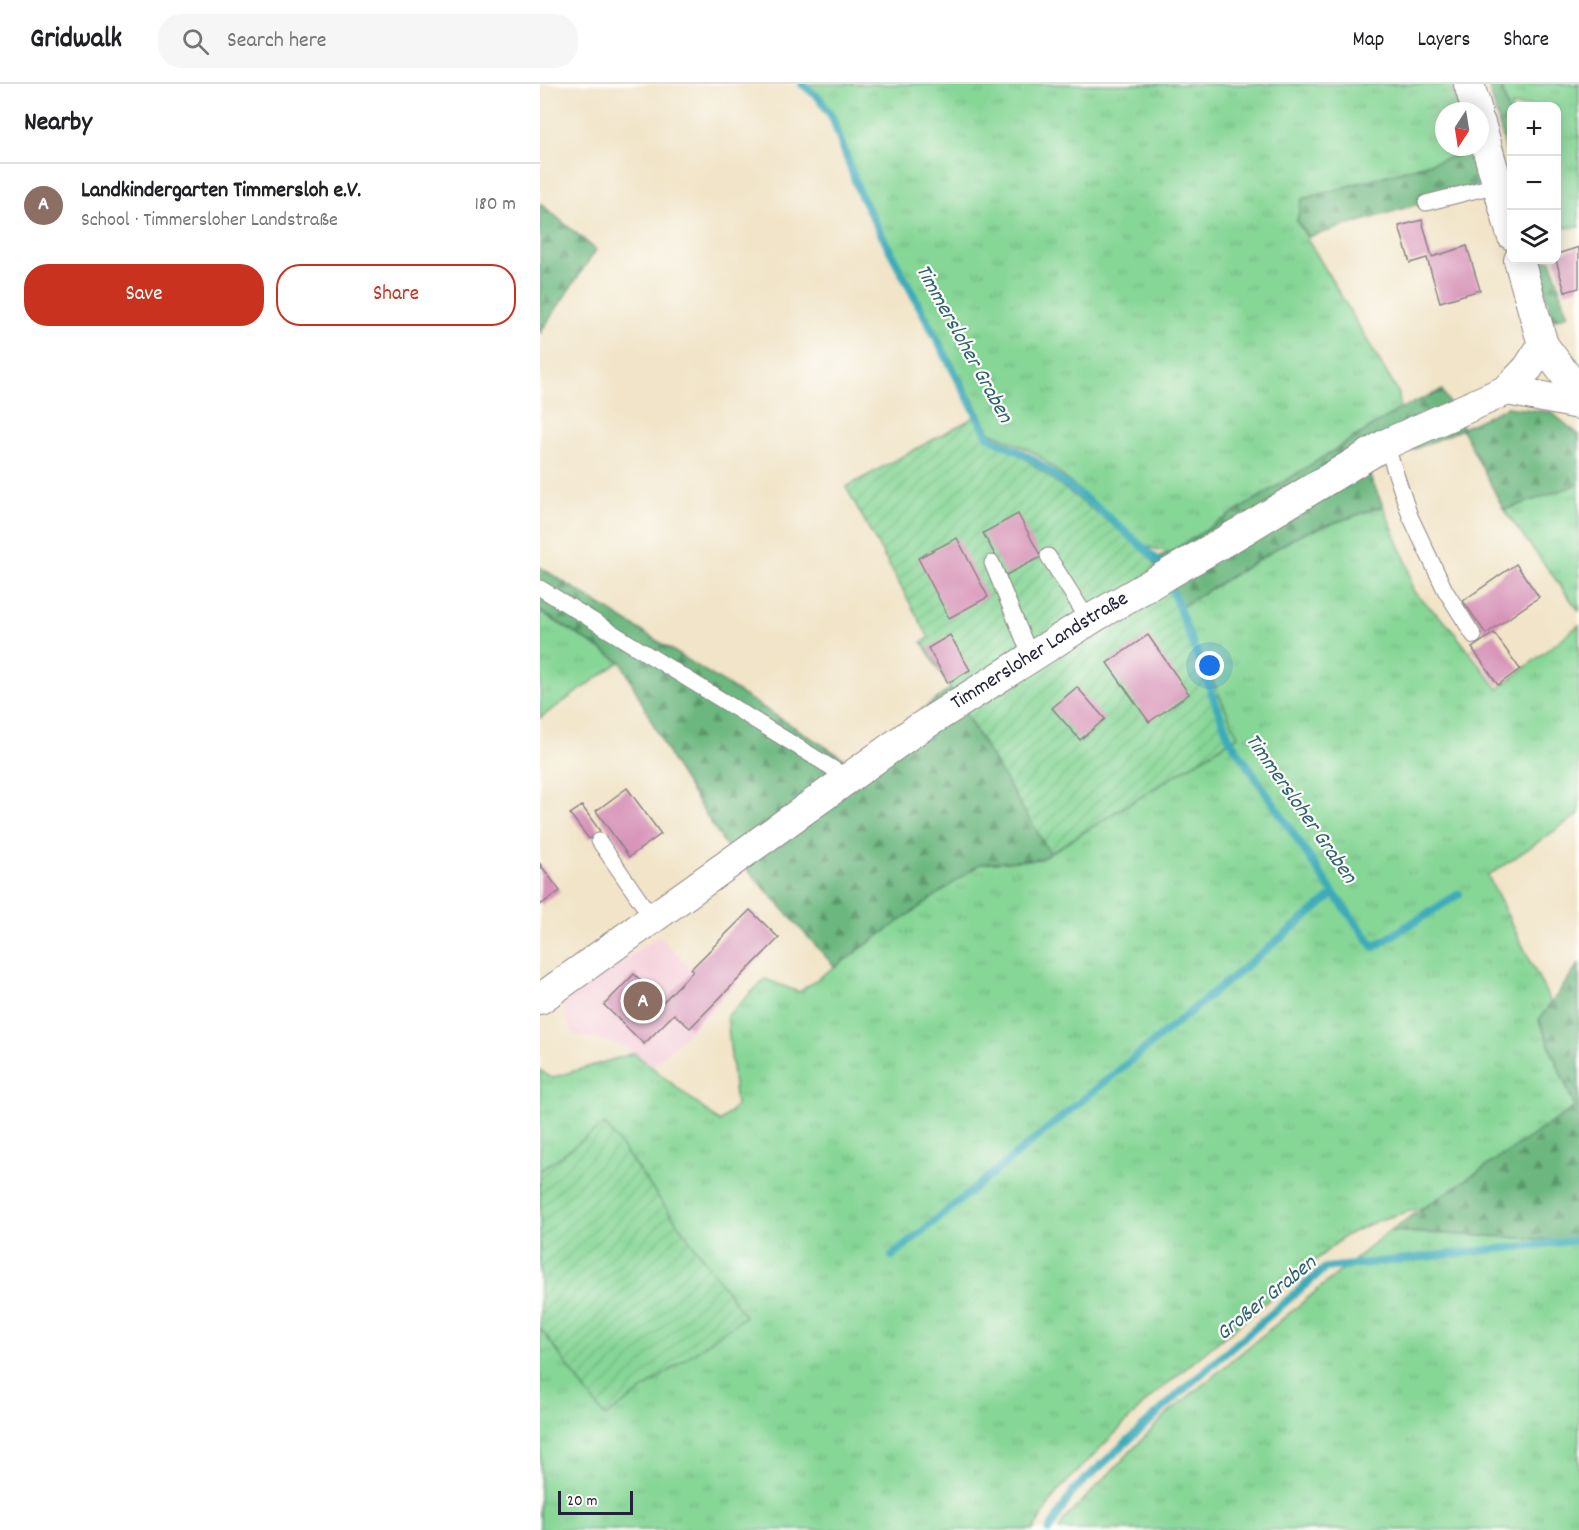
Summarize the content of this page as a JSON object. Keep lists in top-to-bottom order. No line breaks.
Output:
{"streets":{"street":["Timmersloher Landstraße"]},"water":["Timmersloher Graben","Großer Graben"],"scale_bar":"20 m","north":"bottom","page":{"header":"Gridwalk","search":"Search here","nav":["Map","Layers","Share"],"heading":"Nearby","map_buttons":["+","−"],"list":[{"mark":"A","name":"Landkindergarten Timmersloh e.V.","note":"School · Timmersloher Landstraße","value":"180 m"}],"buttons":["Save","Share"],"pins":"A","scale":"20 m"}}
